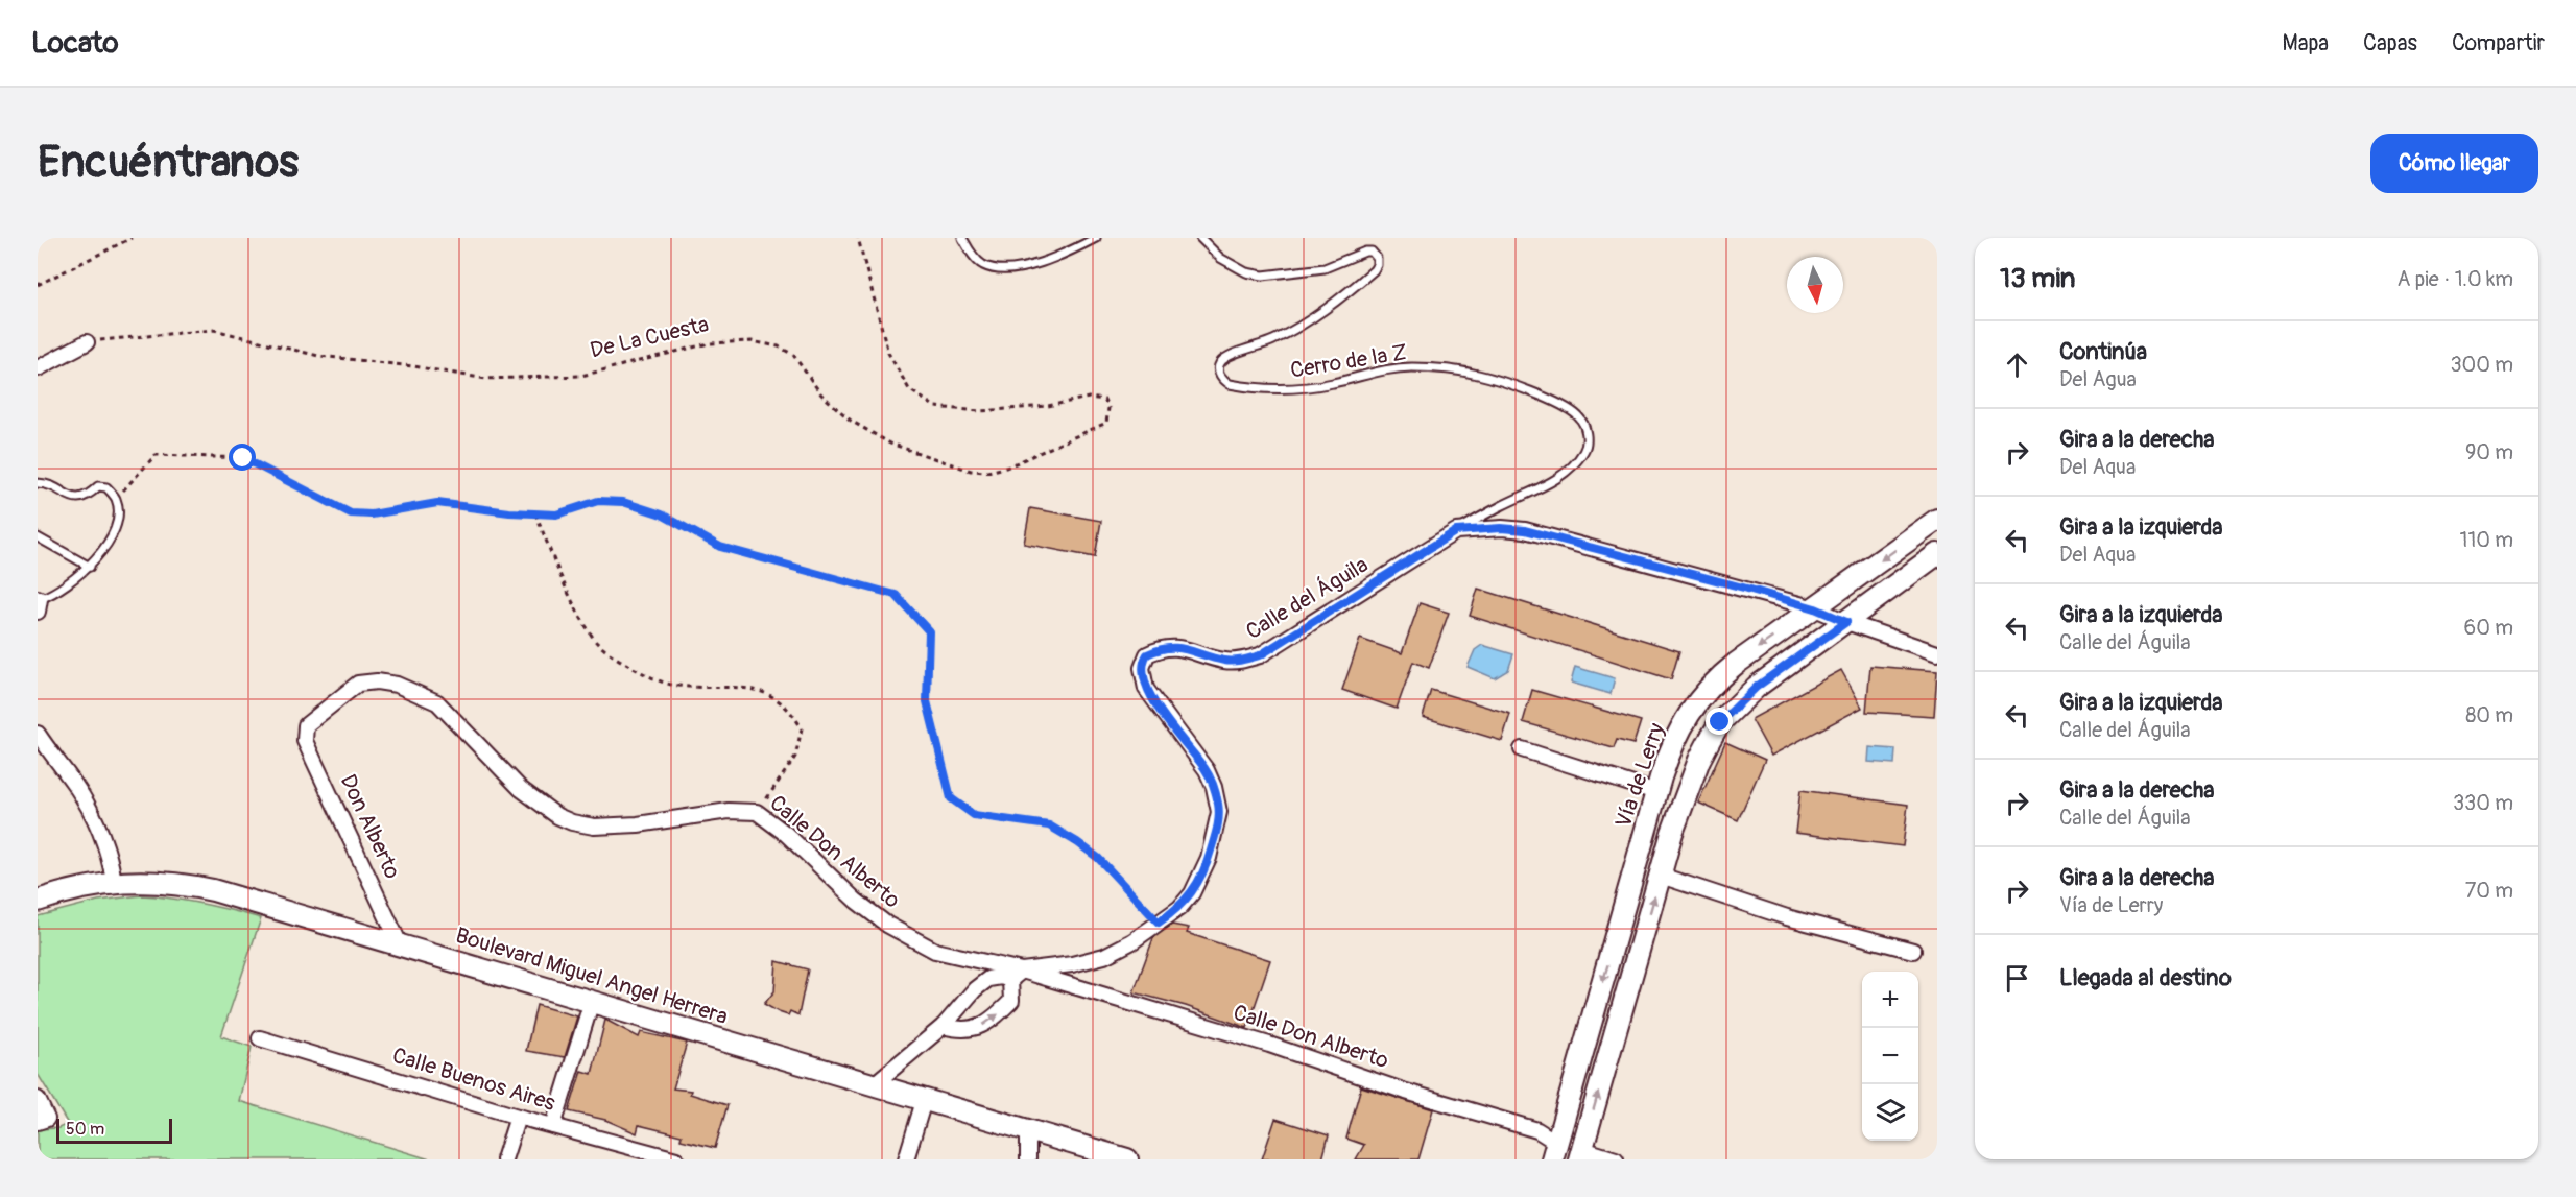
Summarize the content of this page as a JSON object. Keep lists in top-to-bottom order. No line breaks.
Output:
{"streets":{"street":["Calle del Águila","Vía de Lerry","Don Alberto","Calle Don Alberto","Boulevard Miguel Angel Herrera","Calle Buenos Aires"],"lane":["Cerro de la Z"],"path":["De La Cuesta"]},"crossings":[["Cerro de la Z","Calle del Águila"],["Calle del Águila","Vía de Lerry"],["Calle del Águila","Calle Don Alberto"],["Calle del Águila","Boulevard Miguel Angel Herrera"],["Vía de Lerry","Calle Don Alberto"],["Don Alberto","Calle Don Alberto"],["Don Alberto","Boulevard Miguel Angel Herrera"]],"scale_bar":"50 m","north":"bottom","page":{"header":"Locato","nav":["Mapa","Capas","Compartir"],"buttons":"Cómo llegar","title":"Encuéntranos","heading":["13 min","A pie · 1.0 km"],"list":[["Continúa","Del Agua","300 m"],["Gira a la derecha","Del Aqua","90 m"],["Gira a la izquierda","Del Aqua","110 m"],["Gira a la izquierda","Calle del Águila","60 m"],["Gira a la izquierda","Calle del Águila","80 m"],["Gira a la derecha","Calle del Águila","330 m"],["Gira a la derecha","Vía de Lerry","70 m"],"Llegada al destino"],"map_buttons":["+","−"],"scale":"50 m"}}
